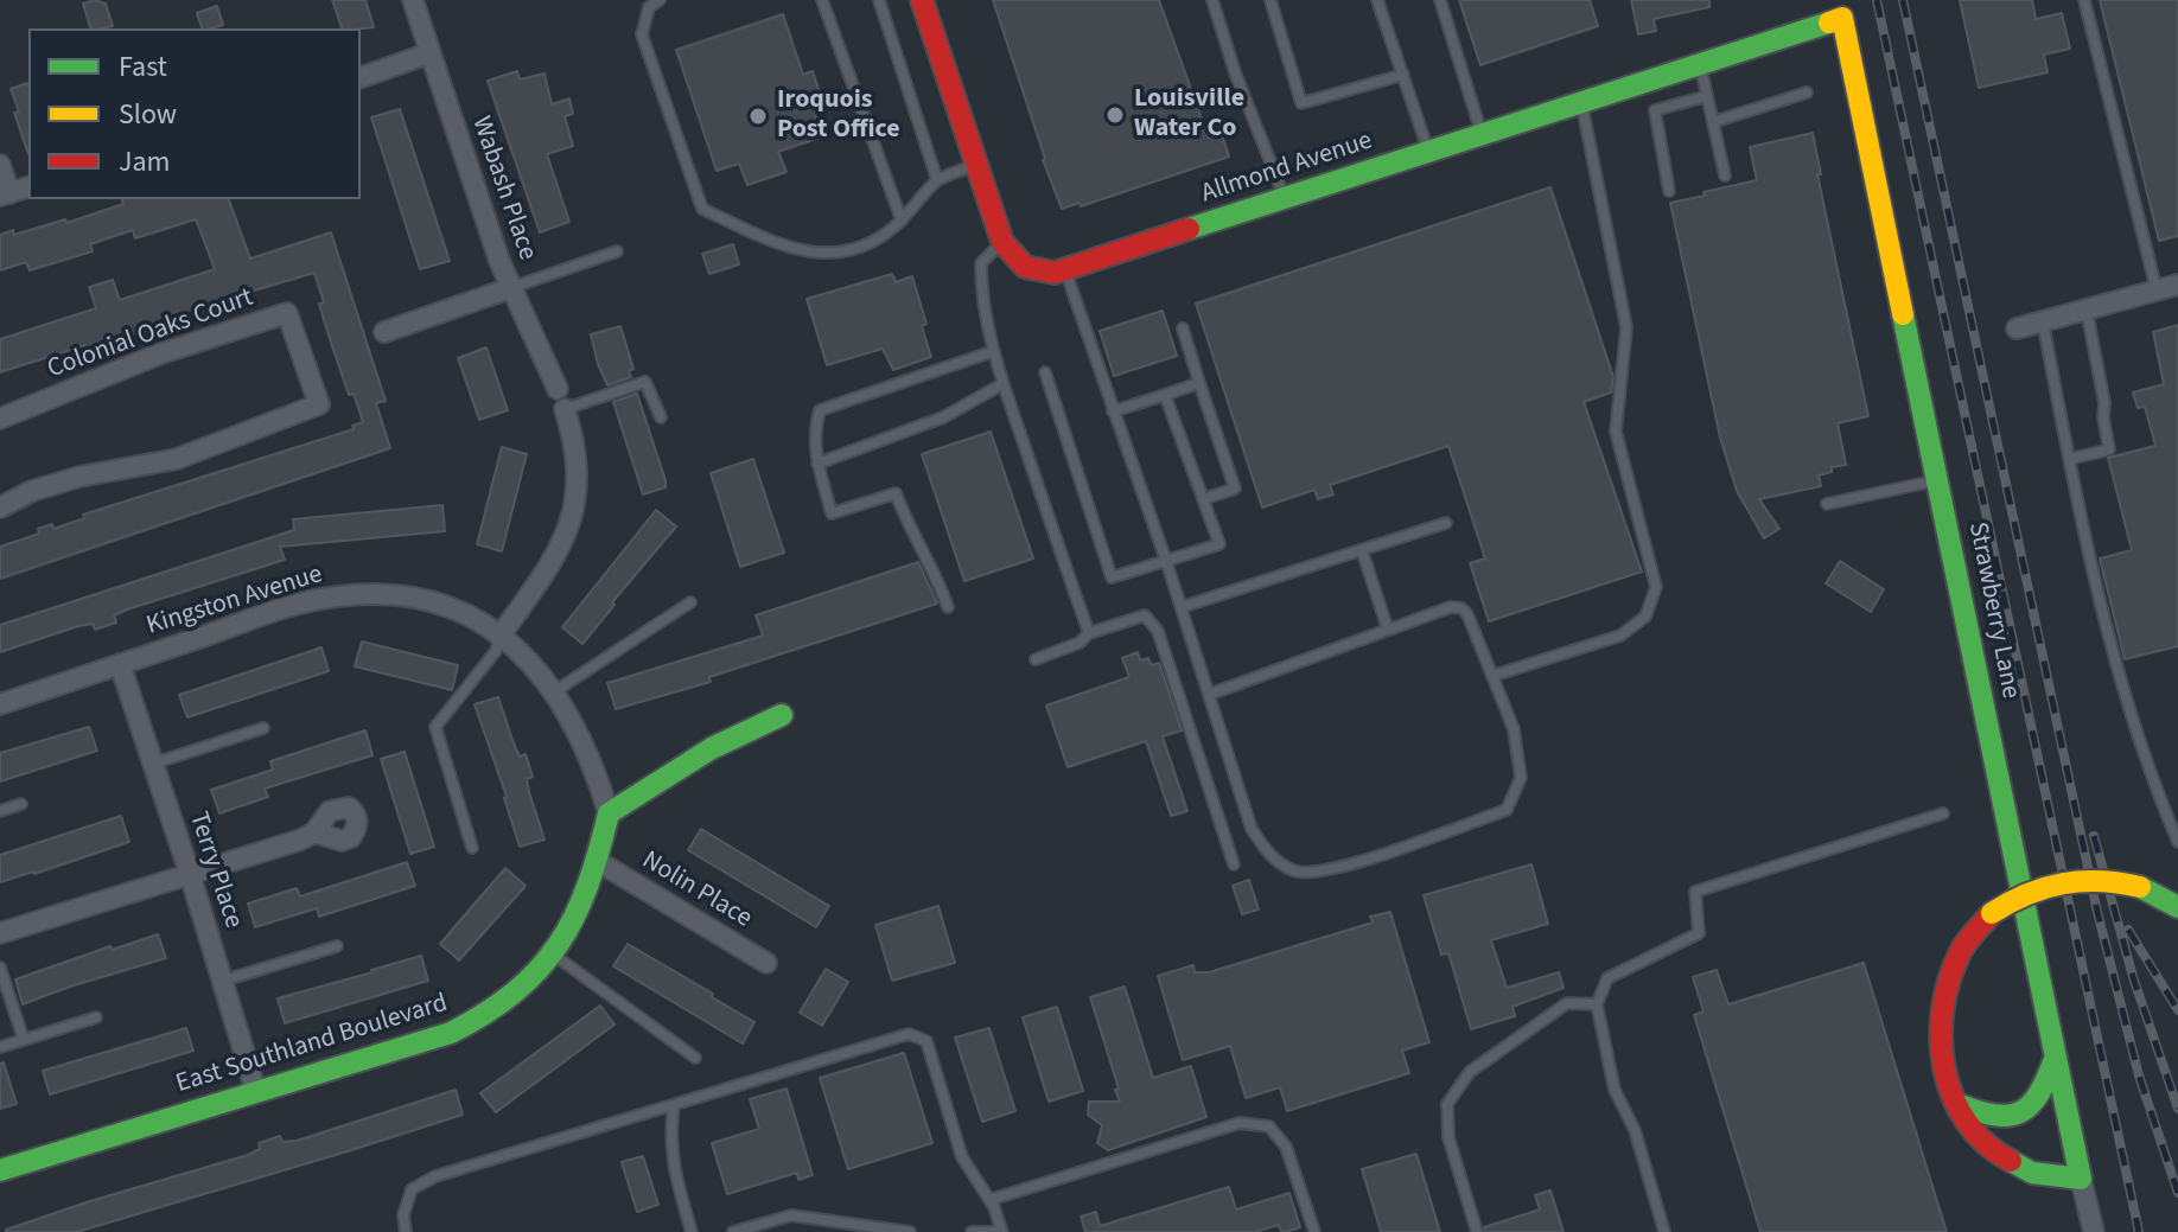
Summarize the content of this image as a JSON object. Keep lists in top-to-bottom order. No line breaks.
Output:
{"streets":{"street":["Allmond Avenue","Wabash Place","Colonial Oaks Court","Kingston Avenue","Strawberry Lane","Terry Place","Nolin Place","East Southland Boulevard"]},"crossings":[["Allmond Avenue","Strawberry Lane"],["Kingston Avenue","Terry Place"],["Kingston Avenue","East Southland Boulevard"],["Terry Place","East Southland Boulevard"],["Nolin Place","East Southland Boulevard"]],"places":["Louisville Water Co","Iroquois Post Office"],"legend":["Fast","Slow","Jam"]}
